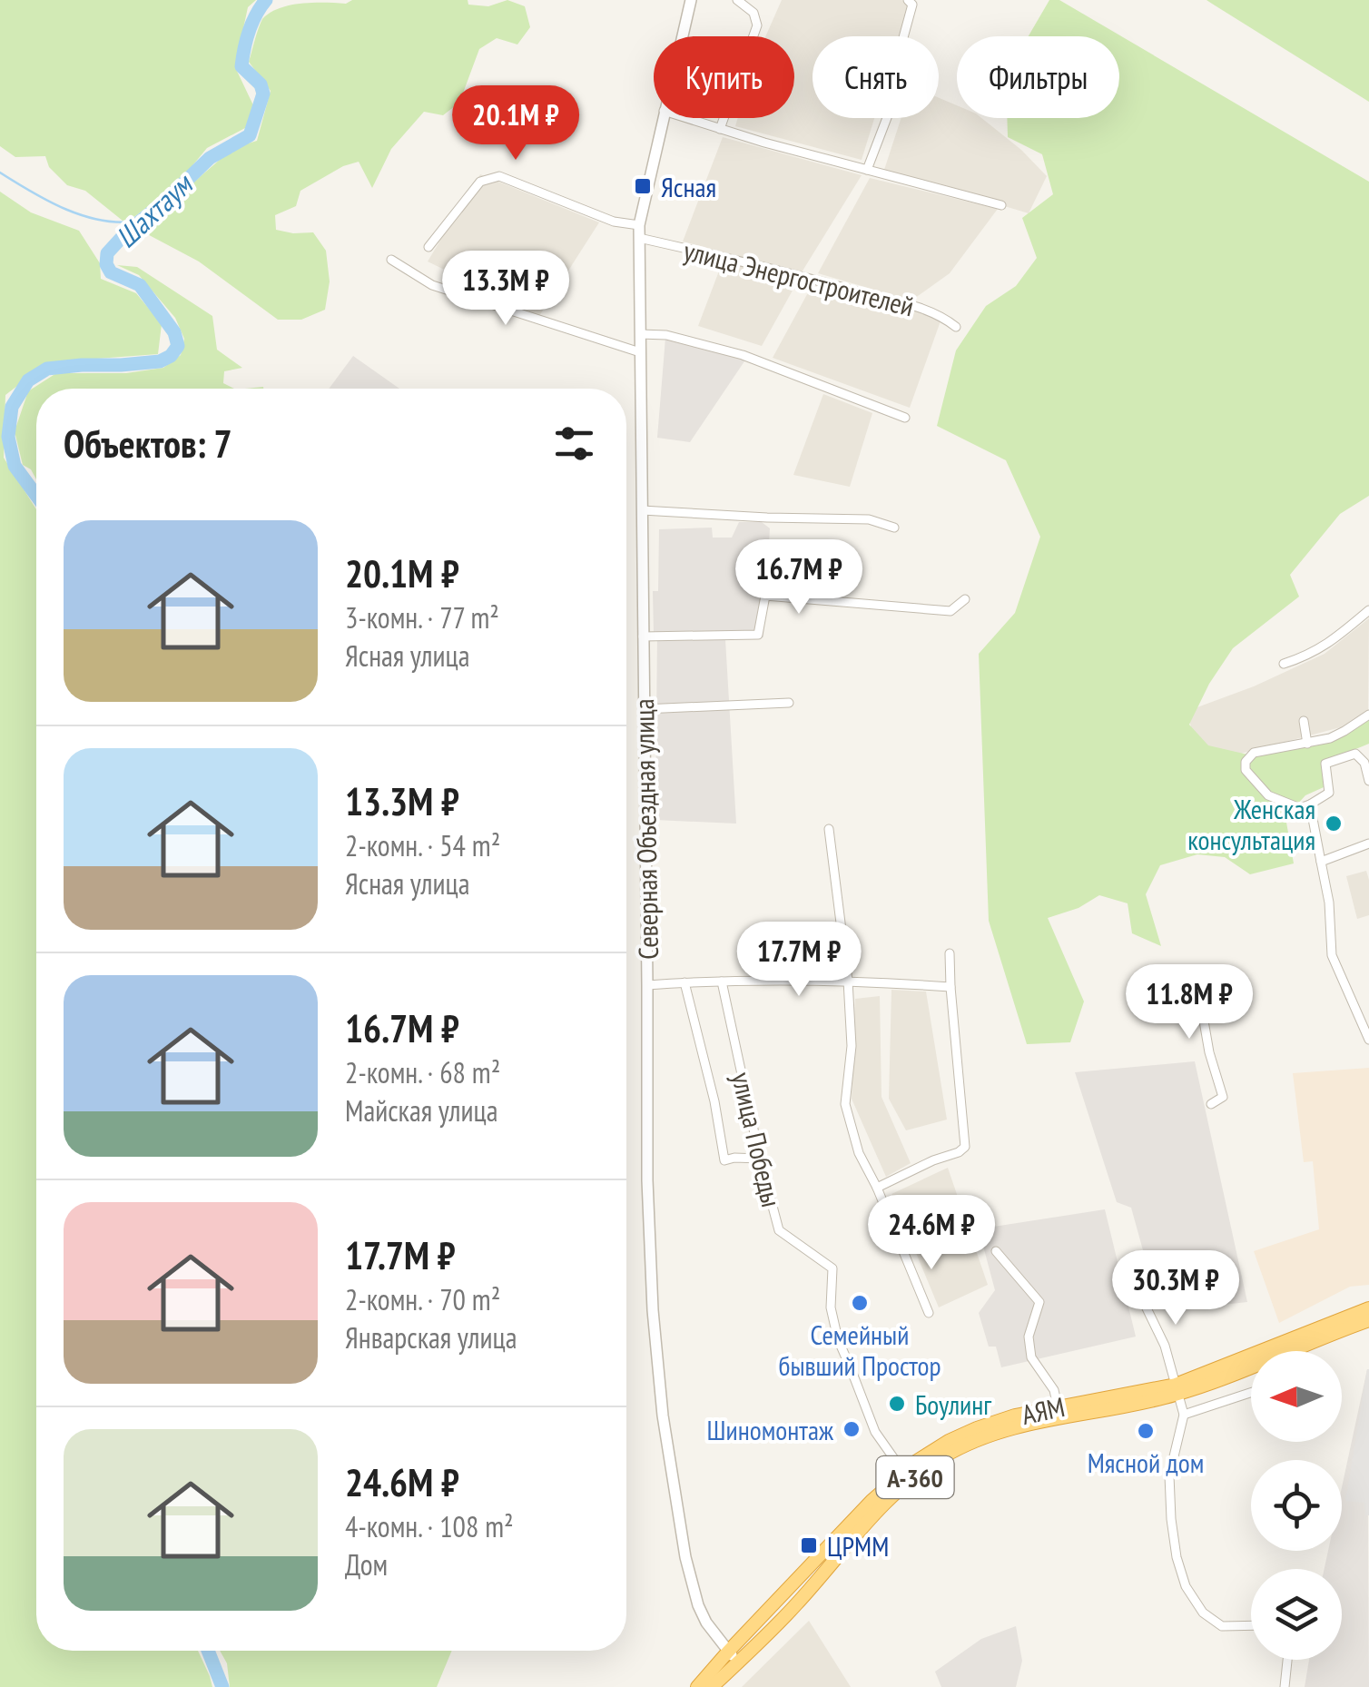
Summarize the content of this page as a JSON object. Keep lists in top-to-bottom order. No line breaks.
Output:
{"streets":{"highway":["АЯМ","А-360"],"street":["улица Энергостроителей","Северная Объездная улица","улица Победы"]},"crossings":[["улица Энергостроителей","Северная Объездная улица"],["Северная Объездная улица","АЯМ"],["улица Победы","АЯМ"]],"water":["Шахтаум"],"places":{"transit":["Ясная","ЦРММ"],"other":["Женская консультация","Семейный бывший Простор","Боулинг","Шиномонтаж","Мясной дом"]},"north":"left","page":{"chip":["Купить","Снять","Фильтры"],"price":["20.1M ₽","13.3M ₽","16.7M ₽","17.7M ₽","11.8M ₽","24.6M ₽","30.3M ₽"],"heading":"Объектов: 7","list":[{"name":"20.1M ₽","note":"3-комн. · 77 m² · Ясная улица"},{"name":"13.3M ₽","note":"2-комн. · 54 m² · Ясная улица"},{"name":"16.7M ₽","note":"2-комн. · 68 m² · Майская улица"},{"name":"17.7M ₽","note":"2-комн. · 70 m² · Январская улица"},{"name":"24.6M ₽","note":"4-комн. · 108 m² · Дом"}]}}
